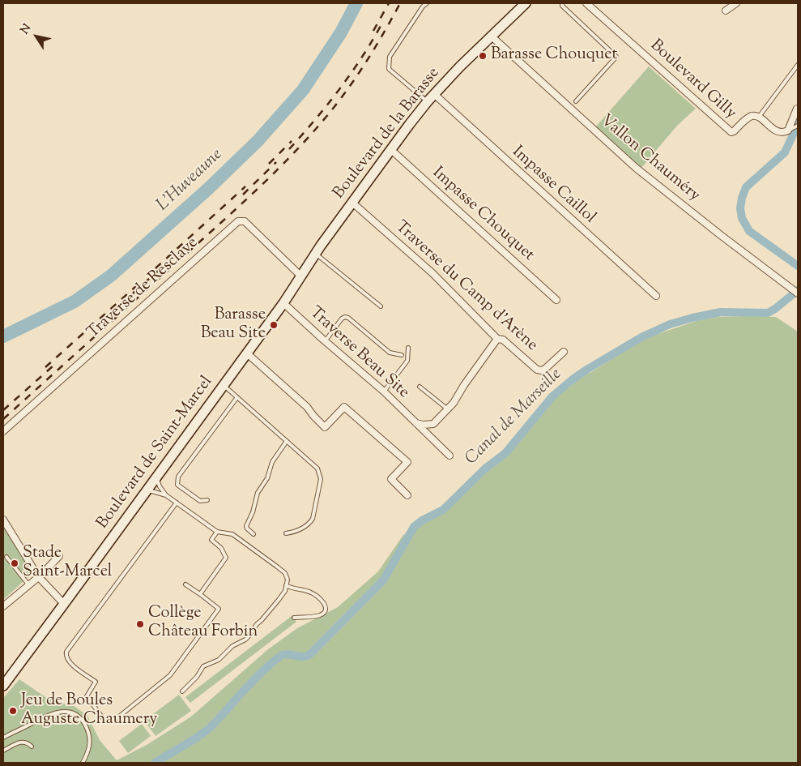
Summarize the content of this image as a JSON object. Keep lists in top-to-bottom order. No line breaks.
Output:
{"streets":{"street":["Boulevard Gilly","Boulevard de la Barasse","Vallon Chauméry","Impasse Caillol","Impasse Chouquet","Traverse du Camp d'Arène","Traverse de Resclave","Traverse Beau Site","Boulevard de Saint-Marcel"]},"crossings":[["Boulevard de la Barasse","Vallon Chauméry"],["Boulevard de la Barasse","Impasse Caillol"],["Boulevard de la Barasse","Impasse Chouquet"],["Boulevard de la Barasse","Traverse du Camp d'Arène"],["Boulevard de la Barasse","Traverse de Resclave"],["Boulevard de la Barasse","Boulevard de Saint-Marcel"],["Traverse de Resclave","Boulevard de Saint-Marcel"],["Traverse Beau Site","Boulevard de Saint-Marcel"]],"water":["L'Huveaune","Canal de Marseille"],"places":["Barasse Chouquet","Barasse Beau Site","Stade Saint-Marcel","Collège Château Forbin","Jeu de Boules Auguste Chaumery"],"north":"top left"}
